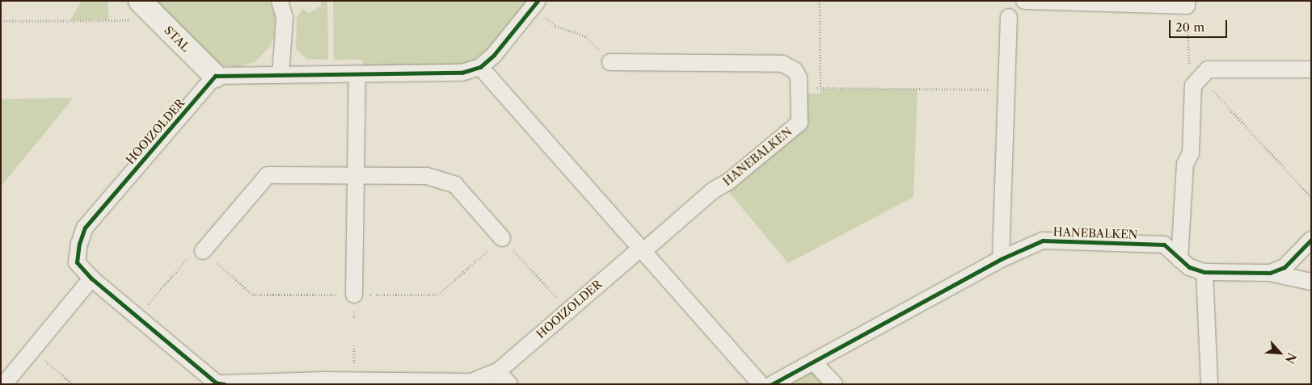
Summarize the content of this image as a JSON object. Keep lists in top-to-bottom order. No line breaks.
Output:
{"streets":{"street":["STAL","HOOIZOLDER","HANEBALKEN"]},"crossings":[["STAL","HOOIZOLDER"],["HOOIZOLDER","HANEBALKEN"]],"scale_bar":"20 m","north":"bottom right"}
